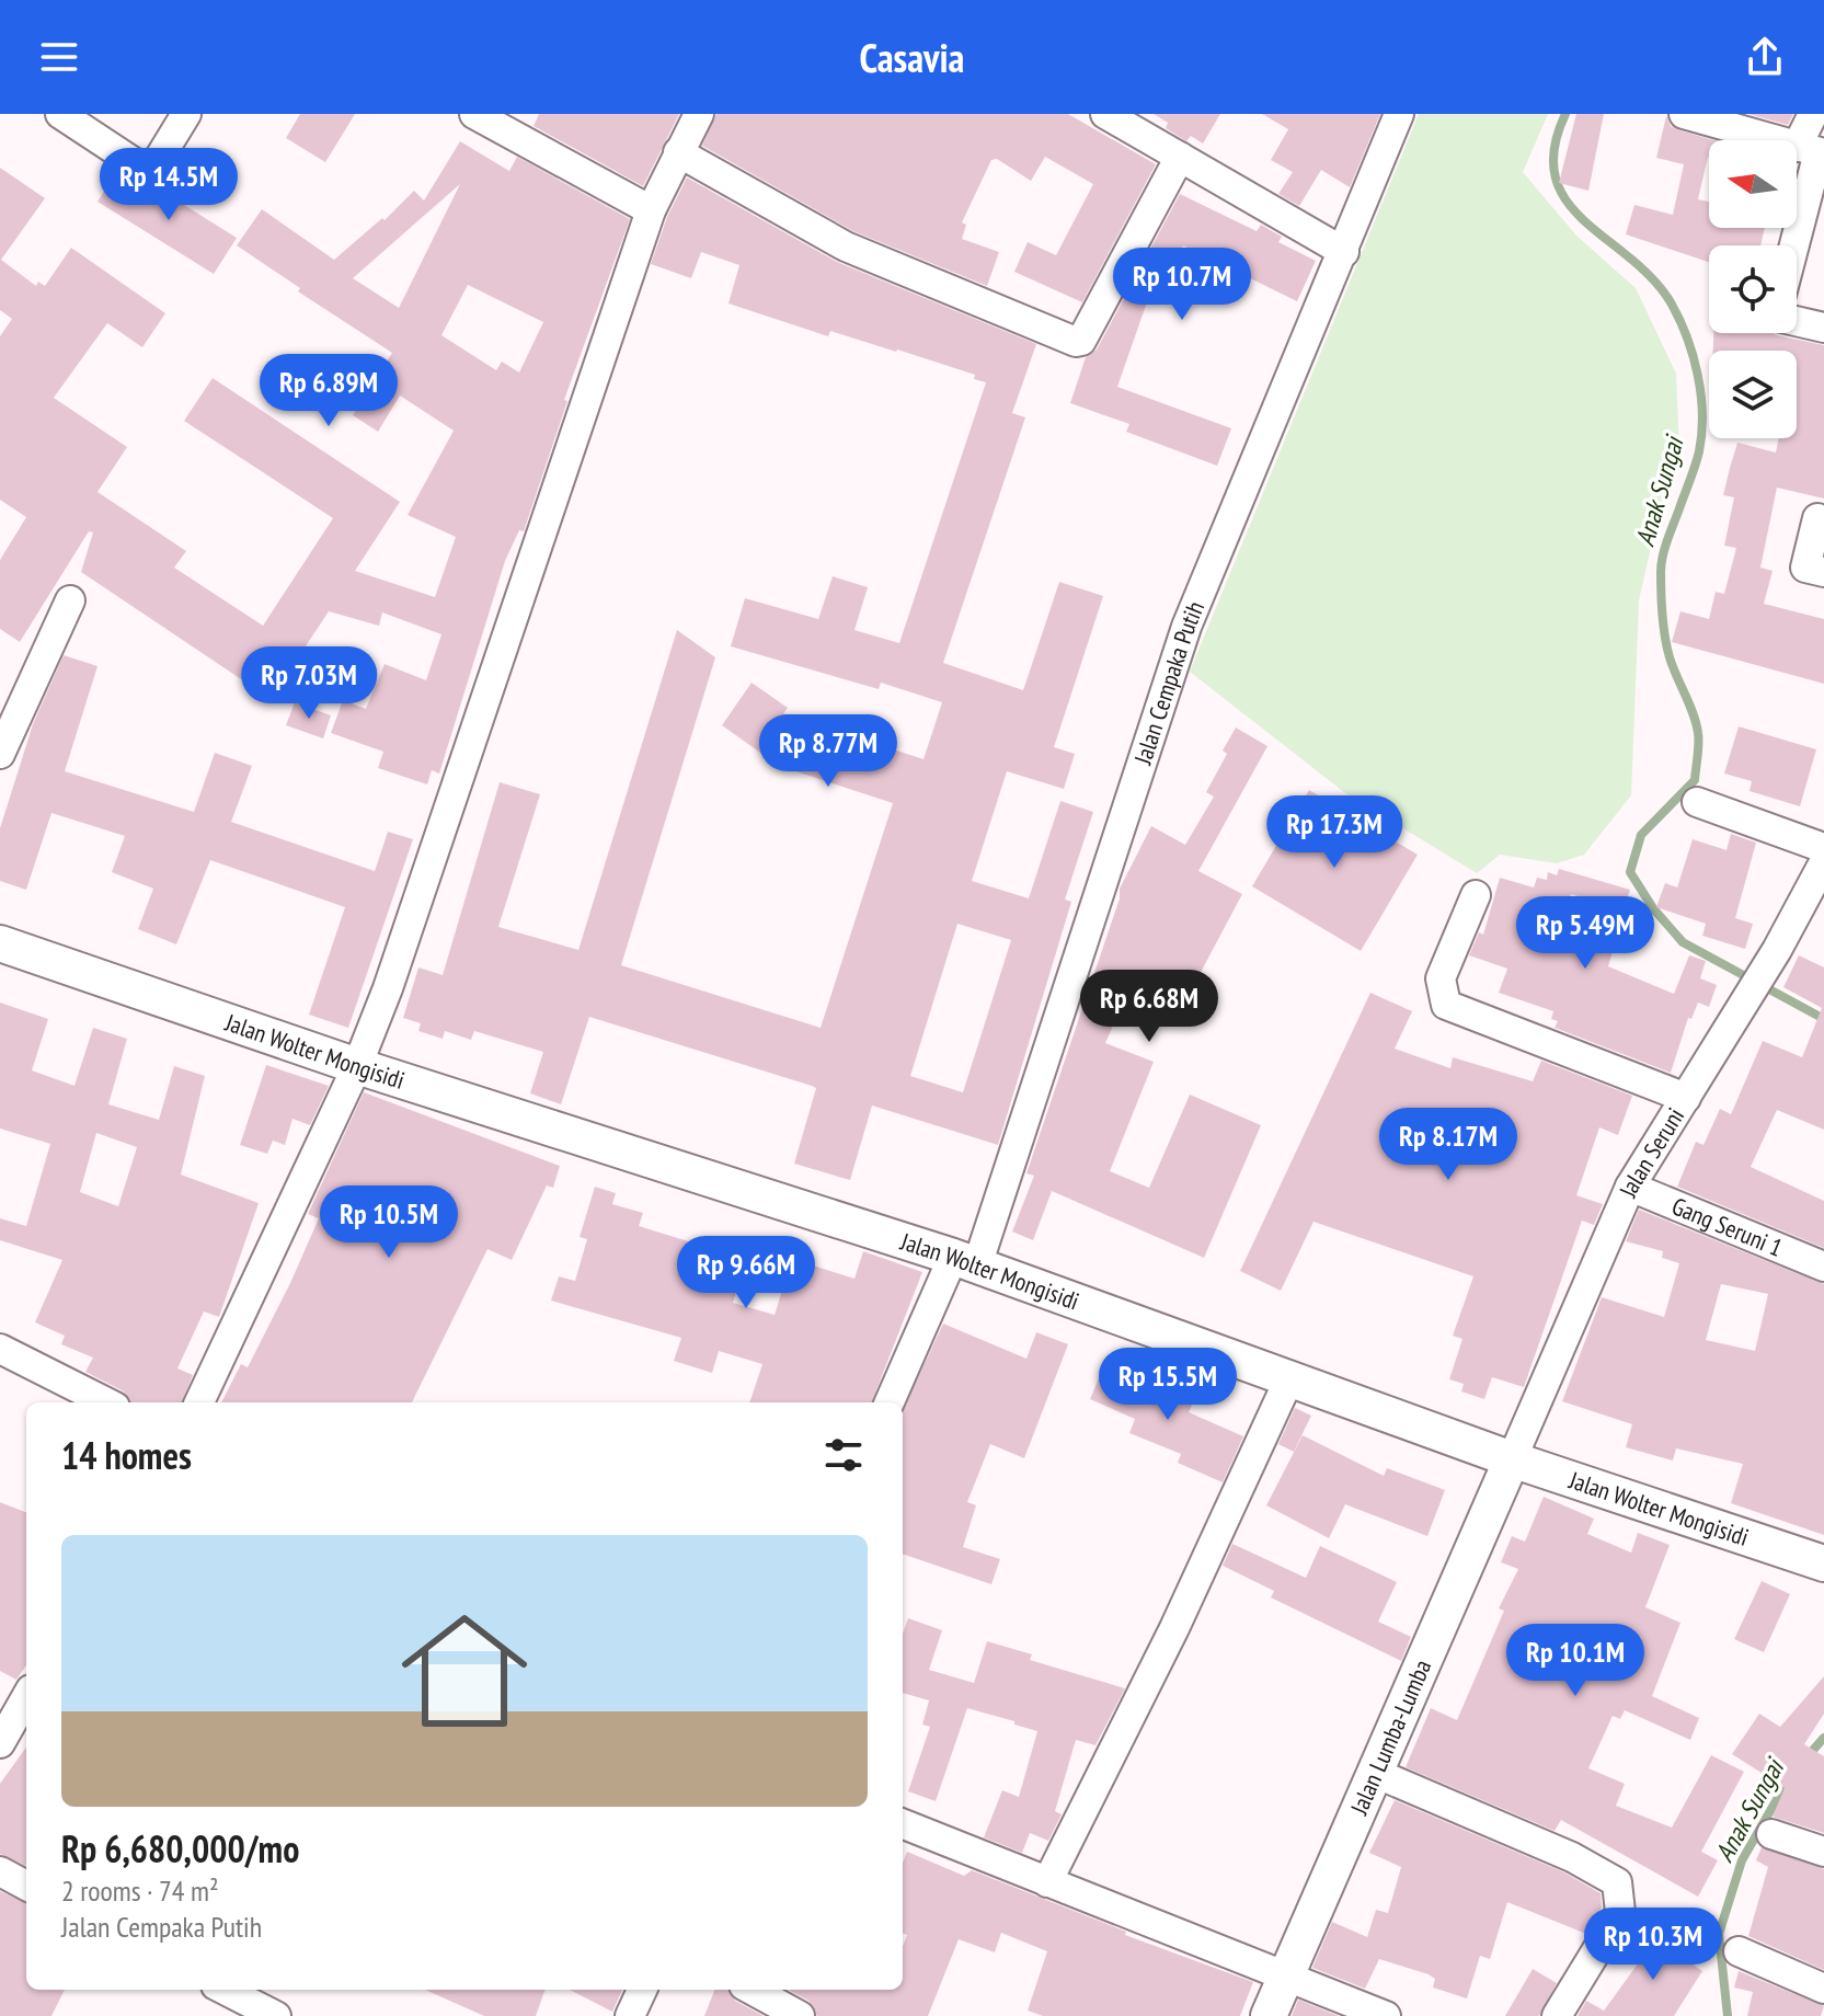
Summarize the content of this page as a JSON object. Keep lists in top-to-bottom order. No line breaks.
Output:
{"streets":{"street":["Jalan Cempaka Putih","Jalan Wolter Mongisidi","Jalan Seruni","Gang Seruni 1","Jalan Lumba-Lumba"]},"crossings":[["Jalan Cempaka Putih","Jalan Wolter Mongisidi"],["Jalan Wolter Mongisidi","Jalan Seruni"],["Jalan Wolter Mongisidi","Jalan Lumba-Lumba"],["Jalan Seruni","Gang Seruni 1"],["Jalan Seruni","Jalan Lumba-Lumba"]],"water":["Anak Sungai"],"north":"left","page":{"header":"Casavia","price":["Rp 14.5M","Rp 10.7M","Rp 6.89M","Rp 7.03M","Rp 8.77M","Rp 17.3M","Rp 5.49M","Rp 6.68M","Rp 8.17M","Rp 10.5M","Rp 9.66M","Rp 15.5M","Rp 10.1M","Rp 10.3M"],"heading":"14 homes","list":[{"name":"Rp 6,680,000/mo","note":"2 rooms · 74 m² · Jalan Cempaka Putih"}]}}
